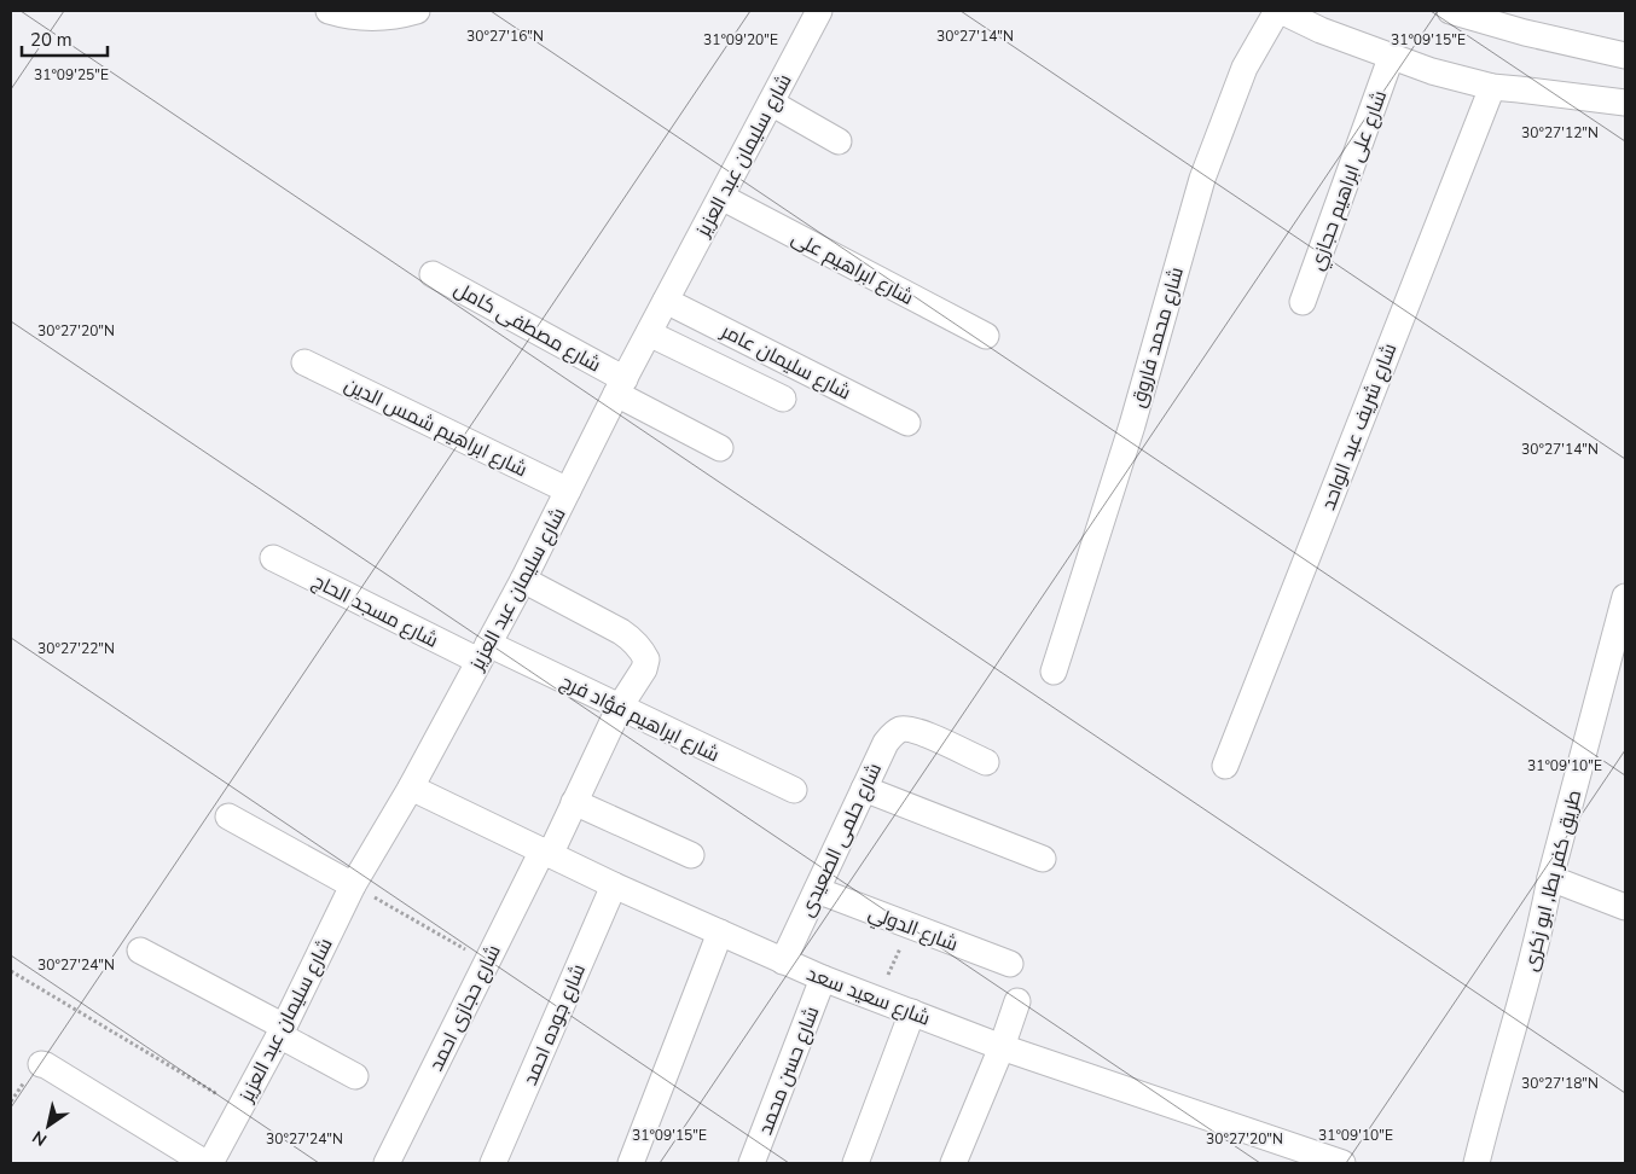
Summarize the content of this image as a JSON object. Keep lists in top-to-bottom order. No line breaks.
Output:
{"streets":{"street":["شارع سليمان عبد العزيز","شارع على ابراهيم حجازي","شارع ابراهيم على","شارع مصطفى كامل","شارع محمد فاروق","شارع سليمان عامر","شارع ابراهيم شمس الدين","شارع شريف عبد الواحد","شارع مسجد الحاج","شارع ابراهيم فؤاد فرج","شارع حلمى الصعيدى","طريق كفر بطا, ابو زكرى","شارع الدولي","شارع سعيد سعد","شارع حجازى احمد","شارع جوده احمد","شارع حسن محمد"]},"crossings":[["شارع سليمان عبد العزيز","شارع ابراهيم على"],["شارع سليمان عبد العزيز","شارع مصطفى كامل"],["شارع سليمان عبد العزيز","شارع سليمان عامر"],["شارع سليمان عبد العزيز","شارع ابراهيم شمس الدين"],["شارع سليمان عبد العزيز","شارع مسجد الحاج"],["شارع سليمان عبد العزيز","شارع ابراهيم فؤاد فرج"],["شارع سليمان عبد العزيز","شارع سعيد سعد"],["شارع سليمان عبد العزيز","شارع حجازى احمد"],["شارع مسجد الحاج","شارع ابراهيم فؤاد فرج"],["شارع ابراهيم فؤاد فرج","شارع حجازى احمد"],["شارع حلمى الصعيدى","شارع الدولي"],["شارع حلمى الصعيدى","شارع سعيد سعد"],["شارع سعيد سعد","شارع حجازى احمد"],["شارع سعيد سعد","شارع جوده احمد"],["شارع سعيد سعد","شارع حسن محمد"]],"scale_bar":"20 m","north":"bottom left","coordinates":["30°27'16\"N","30°27'14\"N","31°09'20\"E","31°09'15\"E","31°09'25\"E","30°27'12\"N","30°27'20\"N","30°27'22\"N","31°09'10\"E","30°27'24\"N","30°27'18\"N"]}
